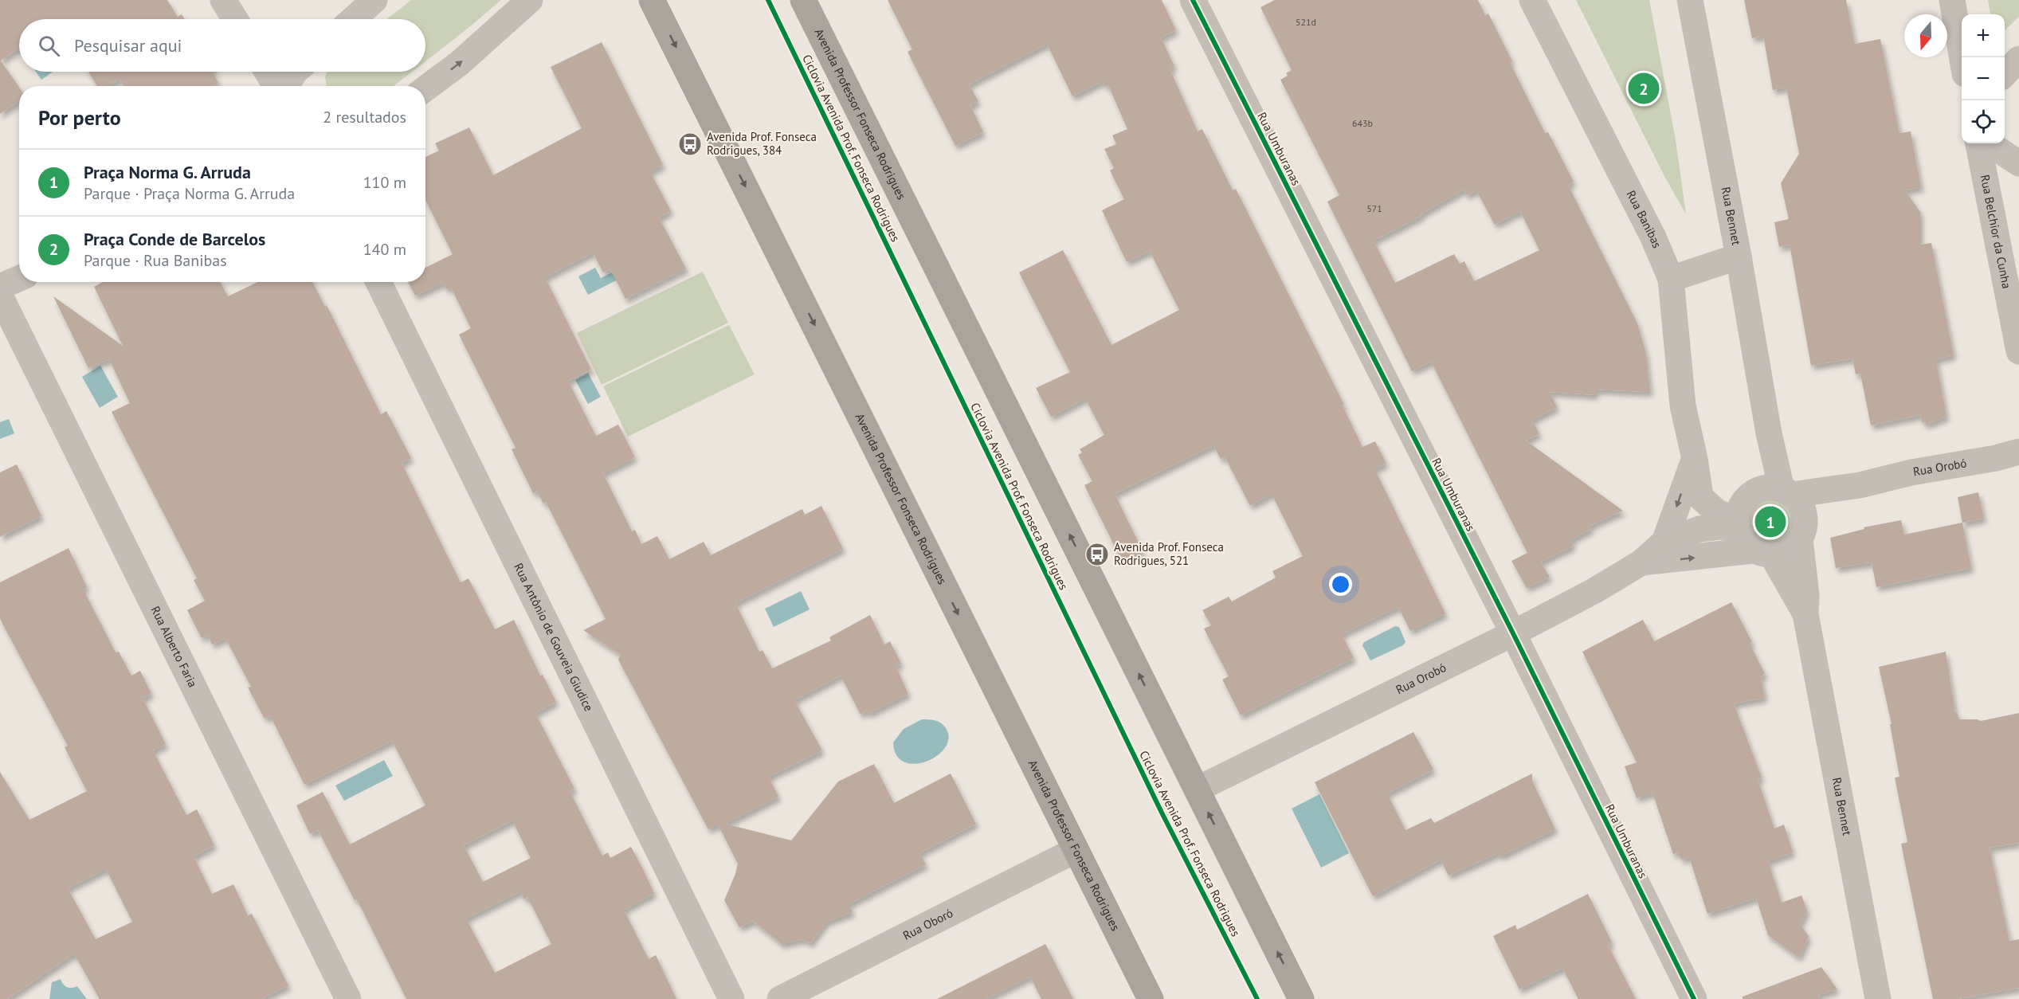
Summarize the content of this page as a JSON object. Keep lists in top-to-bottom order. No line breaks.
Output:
{"streets":{"highway":["Avenida Professor Fonseca Rodrigues"],"street":["Rua Umburanas","Rua Bennet","Rua Banibas","Rua Belchior da Cunha","Rua Orobó","Rua Antônio de Gouveia Giudice","Rua Alberto Faria","Rua Oboró"],"cycle path":["Ciclovia Avenida Prof. Fonseca Rodrigues"]},"crossings":[["Avenida Professor Fonseca Rodrigues","Rua Orobó"],["Avenida Professor Fonseca Rodrigues","Rua Oboró"],["Rua Umburanas","Rua Orobó"],["Rua Bennet","Rua Banibas"],["Rua Bennet","Rua Orobó"],["Rua Banibas","Rua Orobó"]],"places":{"bus stop":["Avenida Prof. Fonseca Rodrigues, 384","Avenida Prof. Fonseca Rodrigues, 521"]},"house_numbers":["521d","643b","571"],"north":"bottom","page":{"map_buttons":["+","−"],"search":"Pesquisar aqui","pins":["2","1"],"heading":["Por perto","2 resultados"],"list":[{"mark":"1","name":"Praça Norma G. Arruda","note":"Parque · Praça Norma G. Arruda","value":"110 m"},{"mark":"2","name":"Praça Conde de Barcelos","note":"Parque · Rua Banibas","value":"140 m"}]}}
